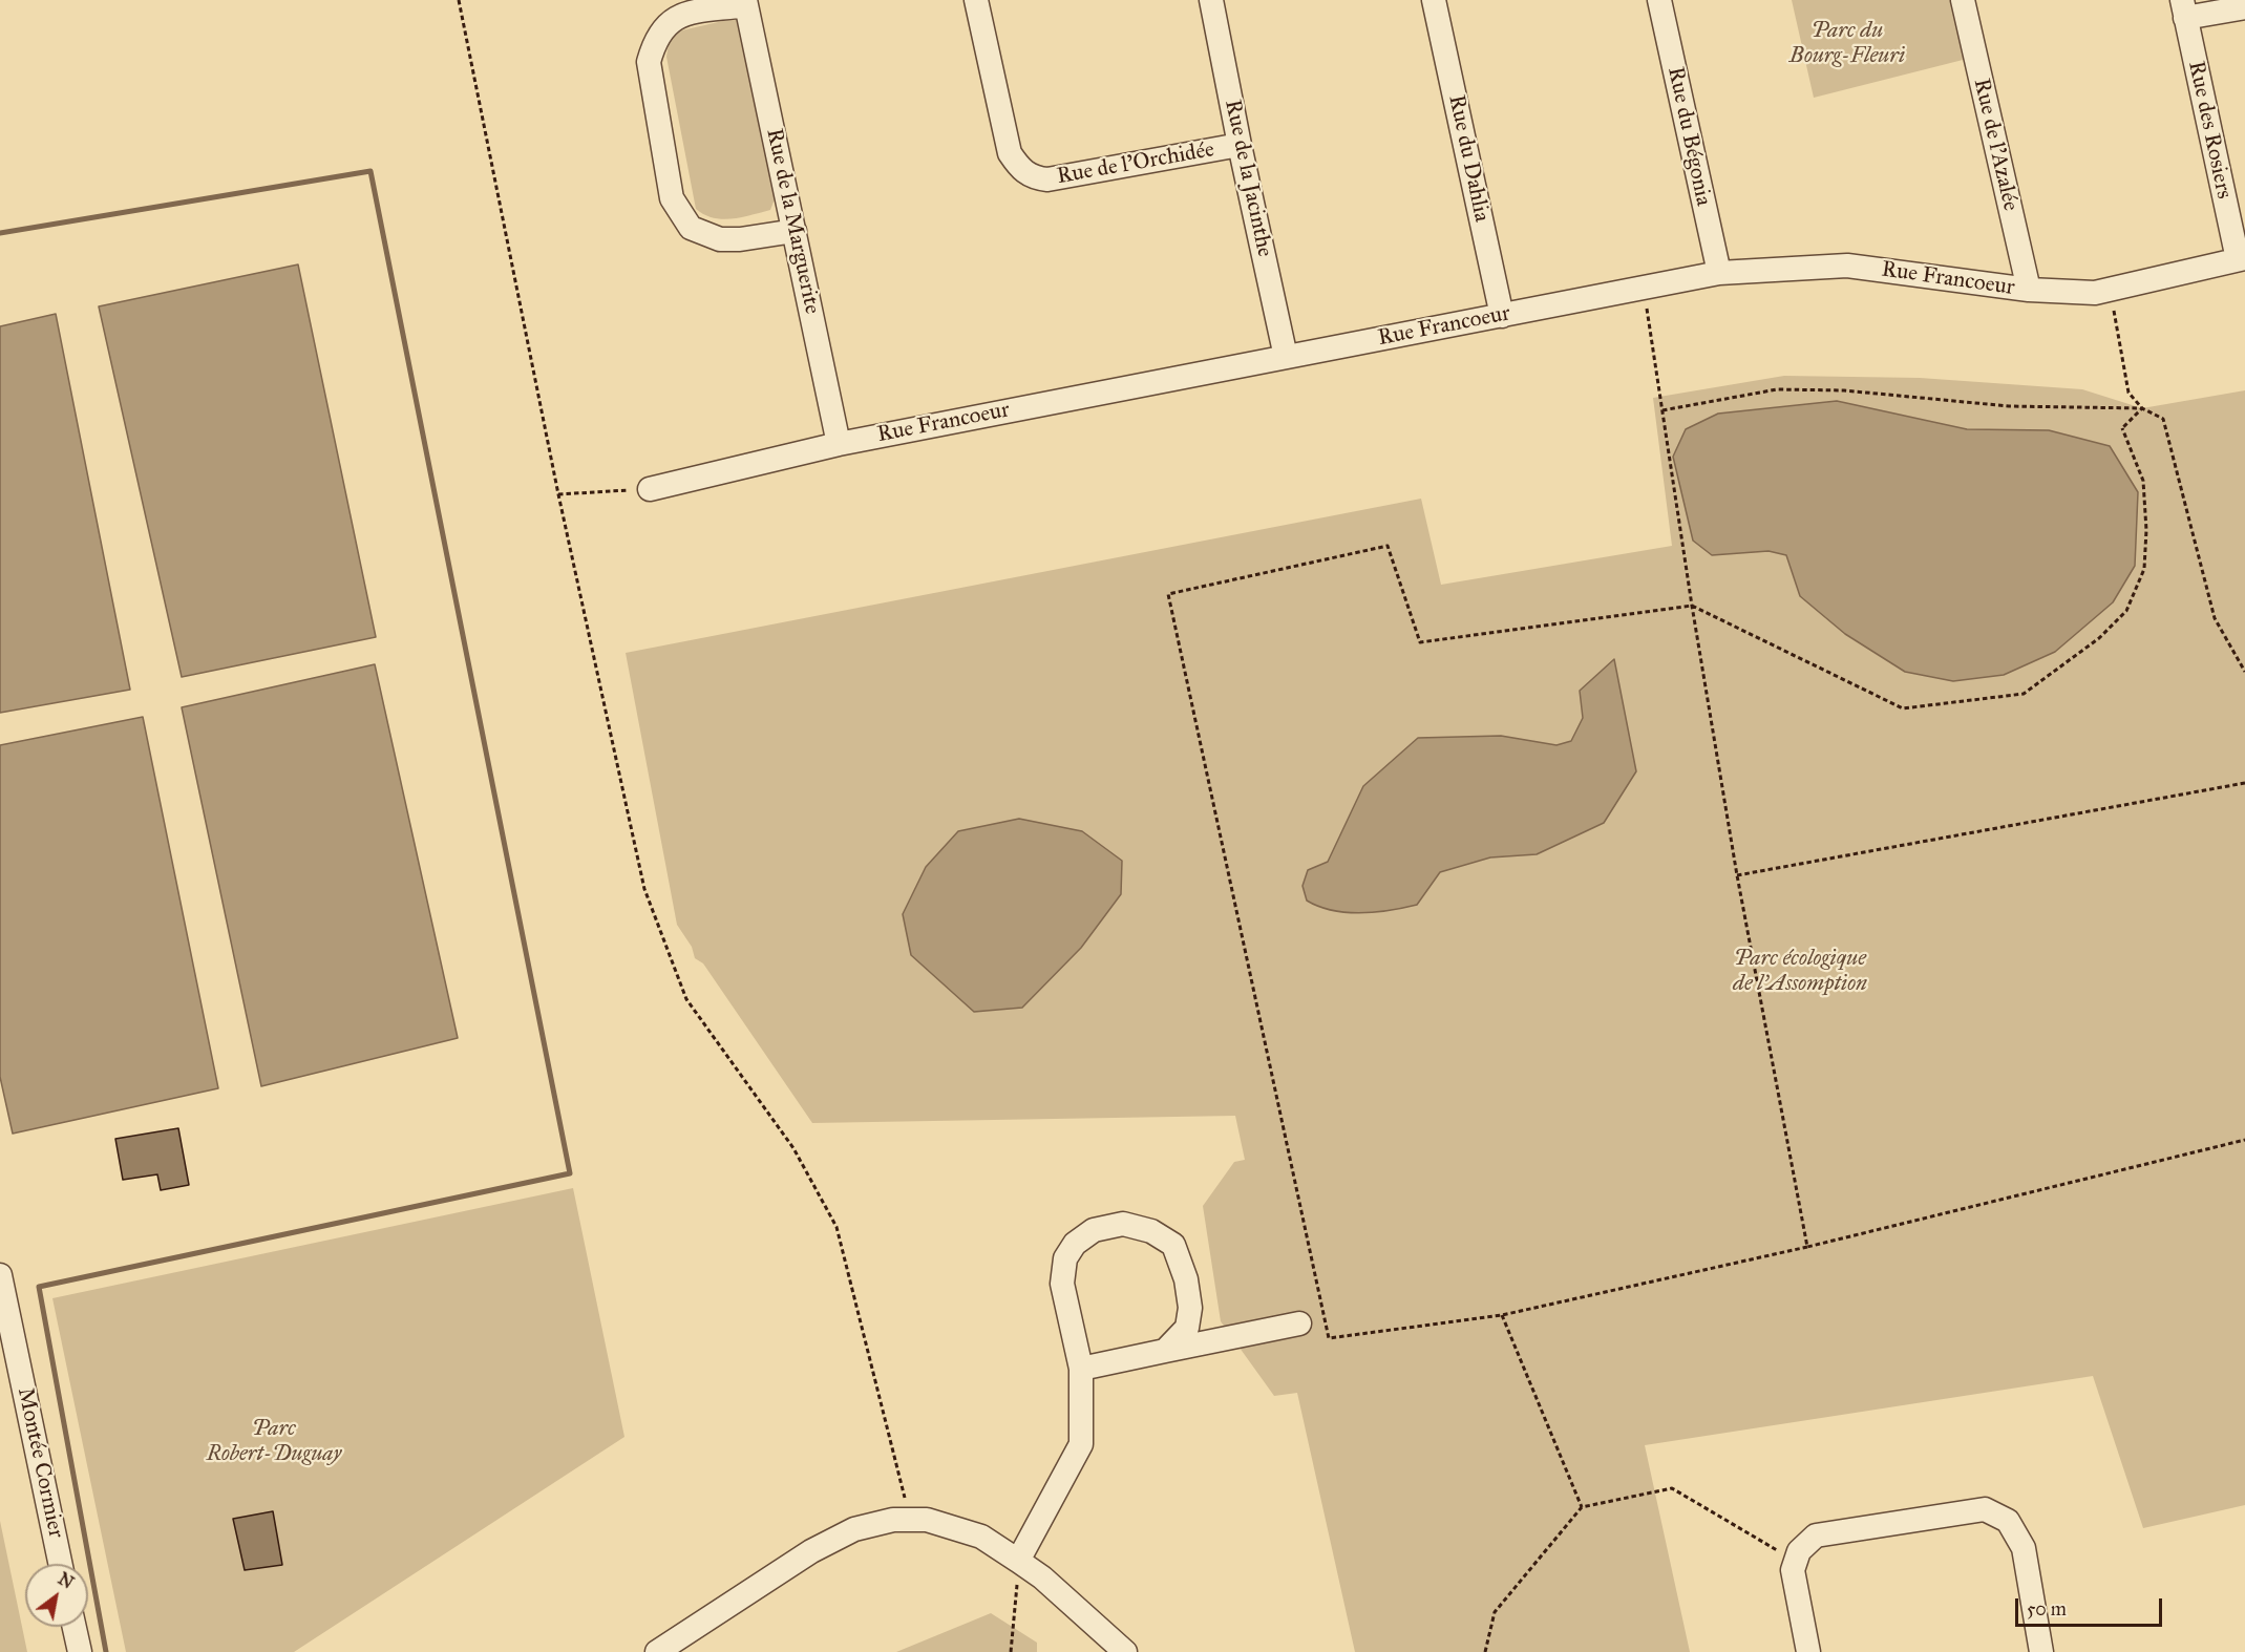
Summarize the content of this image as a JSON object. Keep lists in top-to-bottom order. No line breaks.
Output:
{"streets":{"street":["Rue des Rosiers","Rue du Bégonia","Rue de l'Azalée","Rue du Dahlia","Rue de l'Orchidée","Rue de la Jacinthe","Rue de la Marguerite","Rue Francoeur","Montée Cormier"]},"crossings":[["Rue des Rosiers","Rue Francoeur"],["Rue du Bégonia","Rue Francoeur"],["Rue de l'Azalée","Rue Francoeur"],["Rue du Dahlia","Rue Francoeur"],["Rue de l'Orchidée","Rue de la Jacinthe"],["Rue de la Jacinthe","Rue Francoeur"],["Rue de la Marguerite","Rue Francoeur"]],"parks":["Parc du Bourg-Fleuri","Parc écologique de l'Assomption","Parc Robert-Duguay"],"scale_bar":"50 m","north":"top right"}
